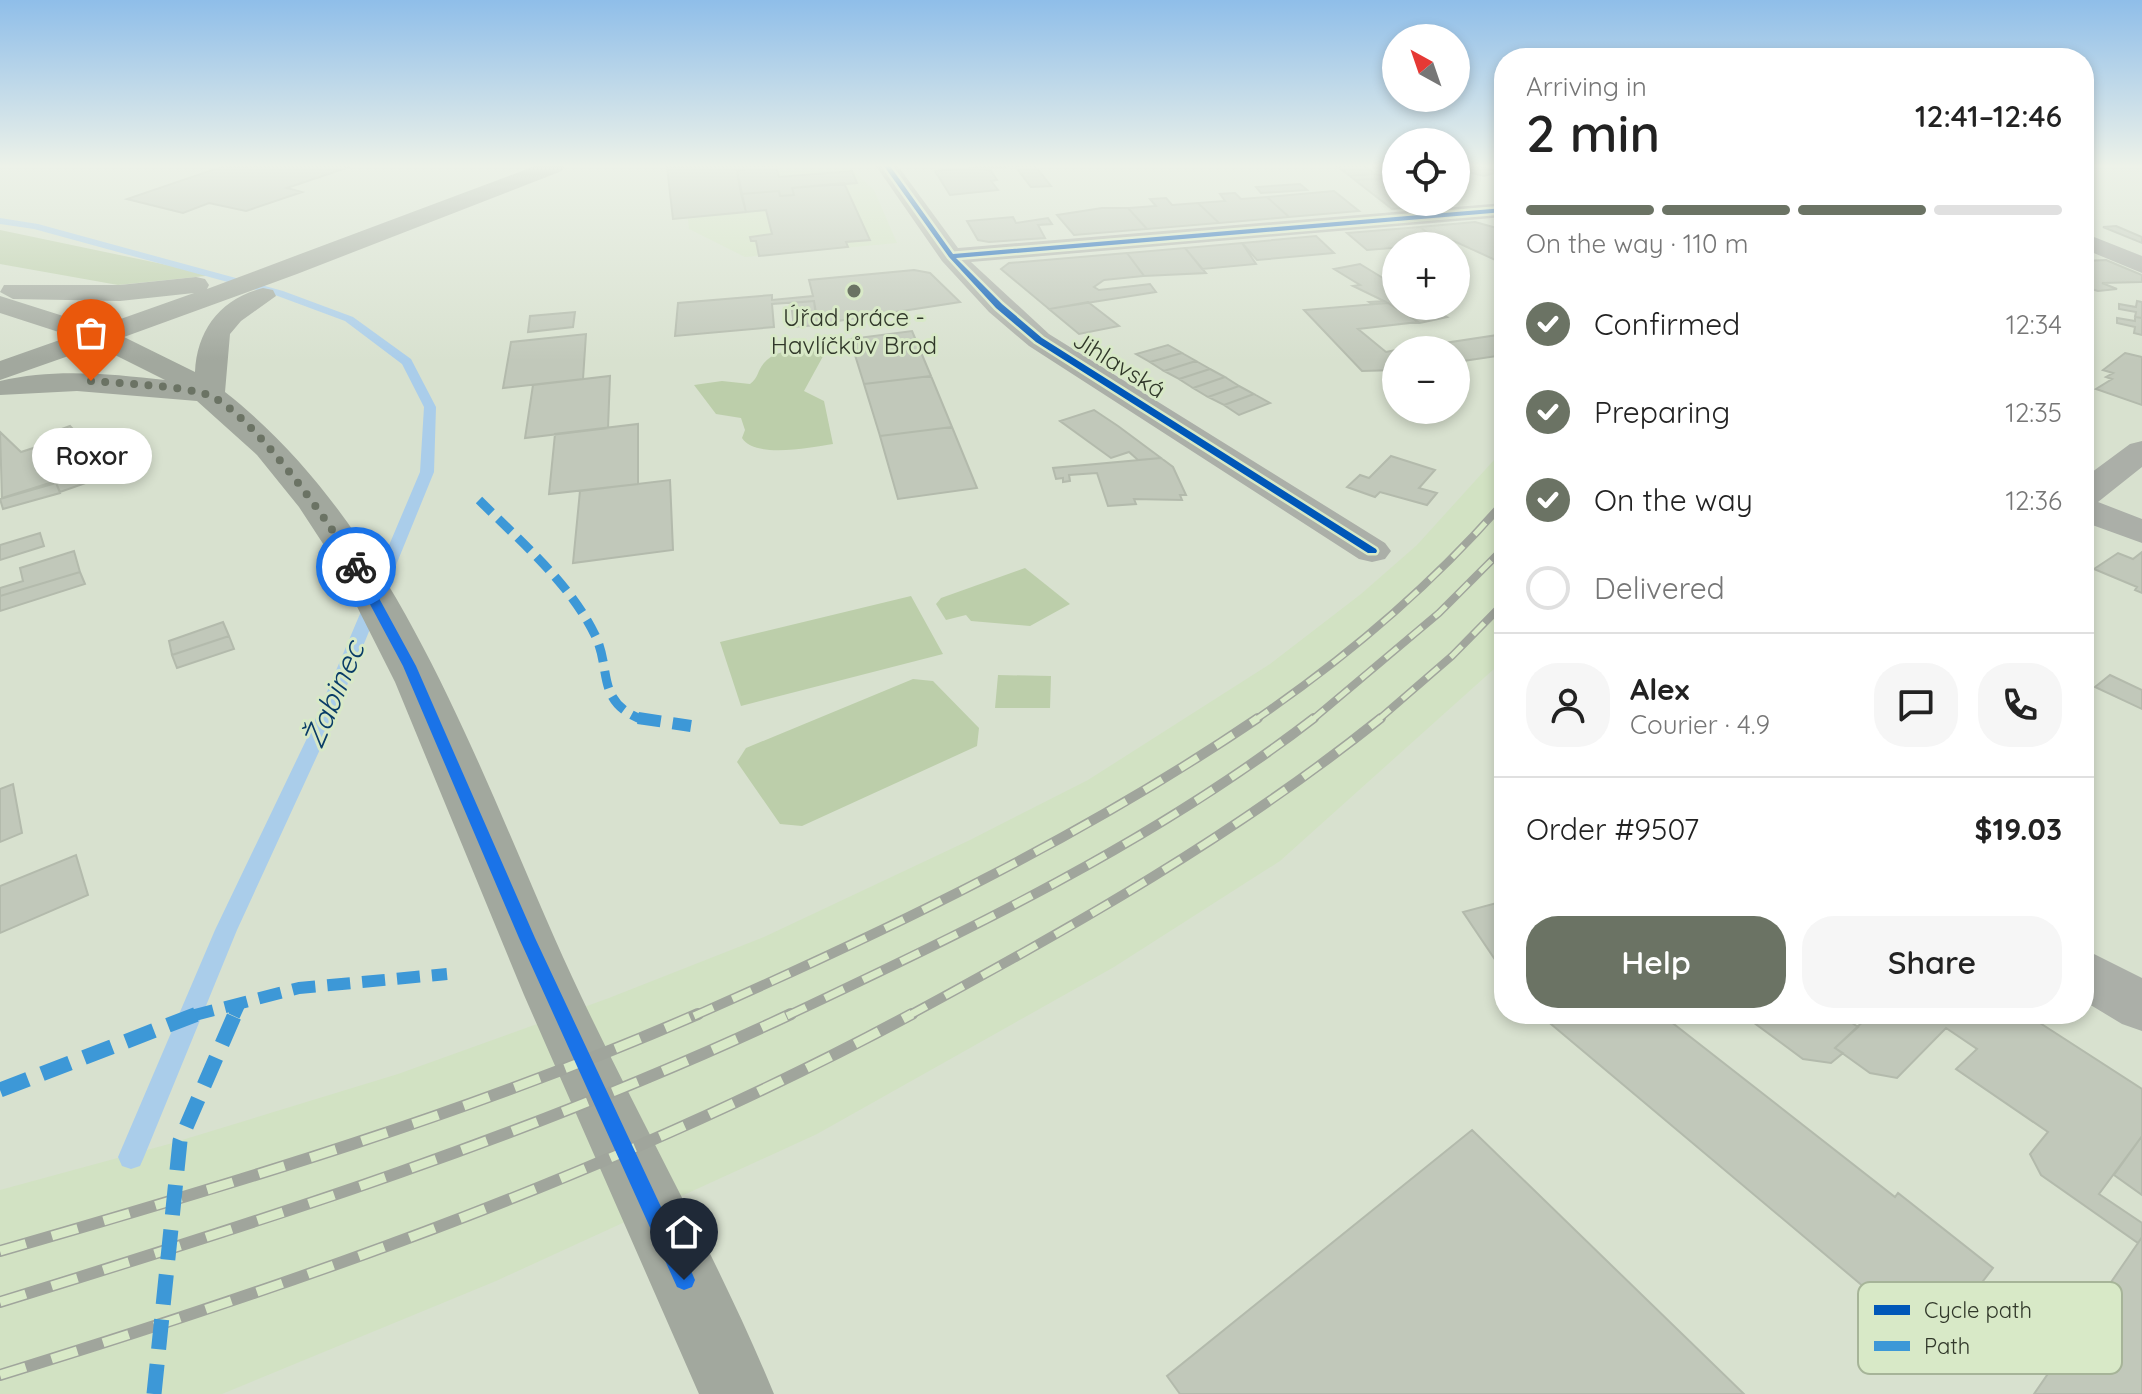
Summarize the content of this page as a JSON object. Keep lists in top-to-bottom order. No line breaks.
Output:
{"streets":{"street":["Jihlavská"]},"water":["Žabinec"],"places":["Úřad práce - Havlíčkův Brod","Roxor"],"legend":["Cycle path","Path"],"north":"top left","page":{"map_buttons":["+","−"],"heading":["2 min","Arriving in","12:41–12:46"],"panel":["Alex","Courier · 4.9","Order #9507","$19.03"],"bar":"On the way · 110 m","list":[["Confirmed","12:34"],["Preparing","12:35"],["On the way","12:36"],"Delivered"],"bubble":"Roxor","buttons":["Help","Share"]}}
